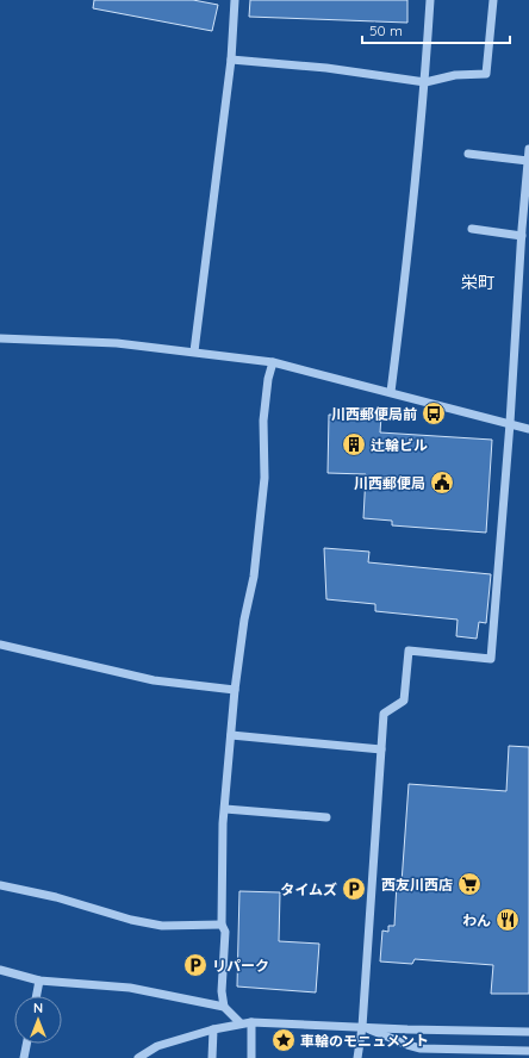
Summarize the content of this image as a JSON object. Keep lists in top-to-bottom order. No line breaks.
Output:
{"districts":["栄町"],"places":{"bus stop":["川西郵便局前"],"building":["辻輪ビル"],"public building":["川西郵便局"],"supermarket":["西友川西店"],"parking":["タイムズ","リパーク"],"restaurant":["わん"],"place":["車輪のモニュメント"]},"scale_bar":"50 m","north":"top"}
